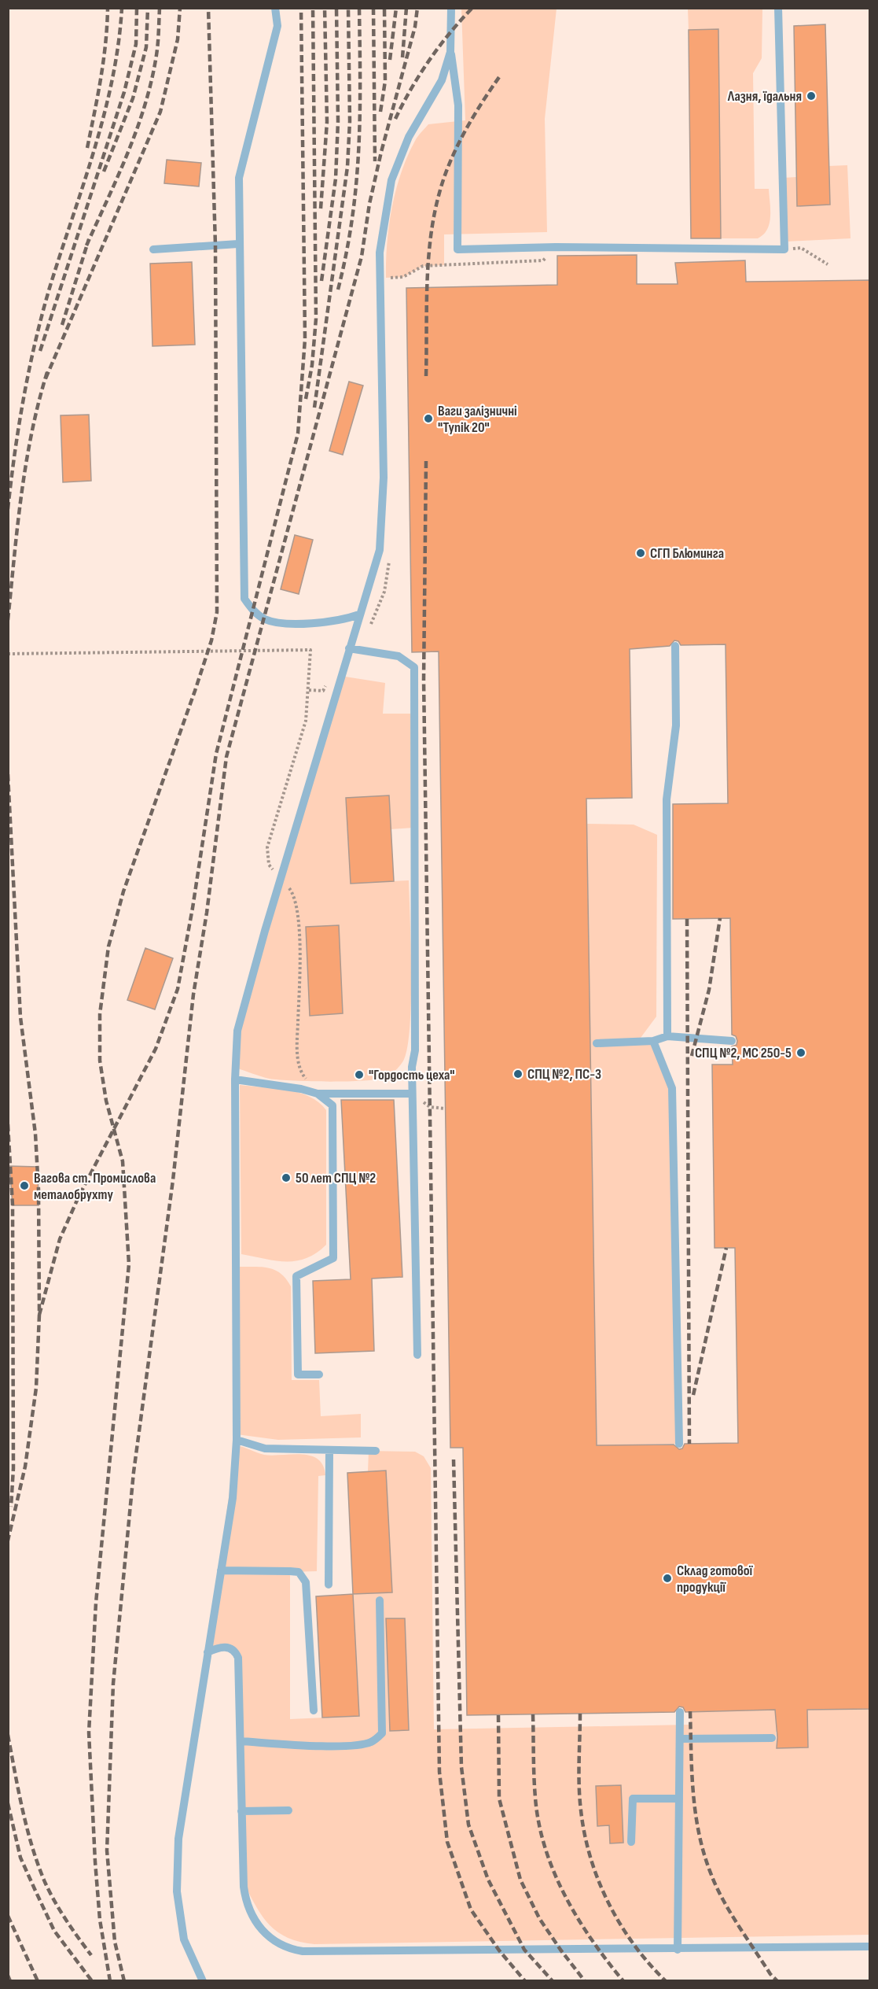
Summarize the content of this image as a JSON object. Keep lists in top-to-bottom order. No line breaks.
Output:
{"places":["Лазня, їдальня","Ваги залізничні \"Тупік 20\"","СГП Блюминга","СПЦ №2, МС 250-5","СПЦ №2, ПС-3","\"Гордость цеха\"","50 лет СПЦ №2","Вагова ст. Промислова металобрухту","Склад готової продукції"]}
